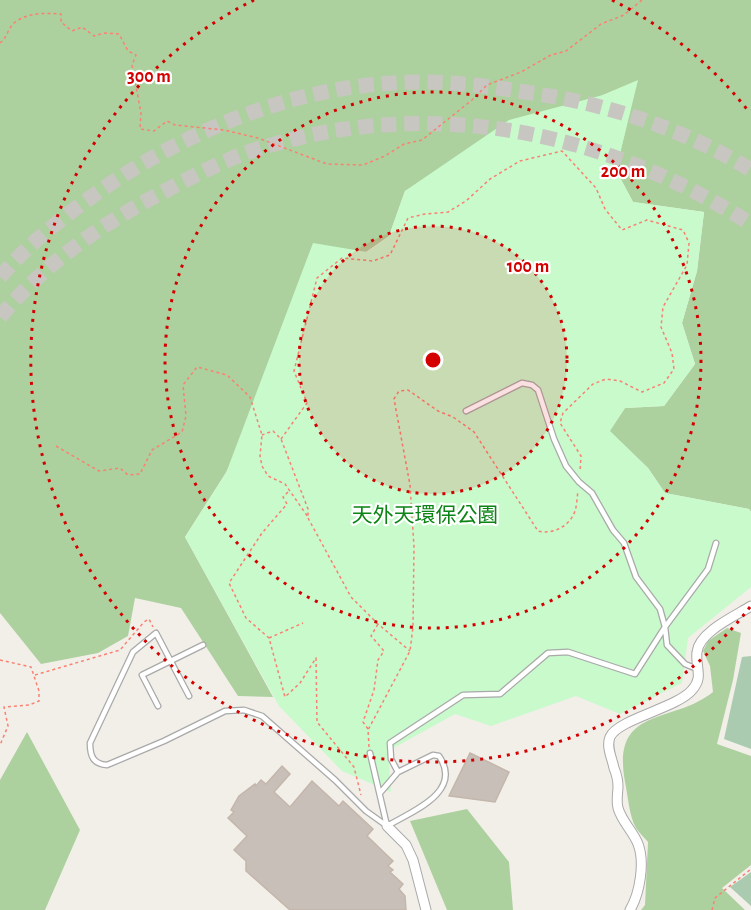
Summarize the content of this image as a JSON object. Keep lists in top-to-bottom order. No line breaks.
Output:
{"parks":["天外天環保公園"],"rings":["300 m","200 m","100 m"]}
